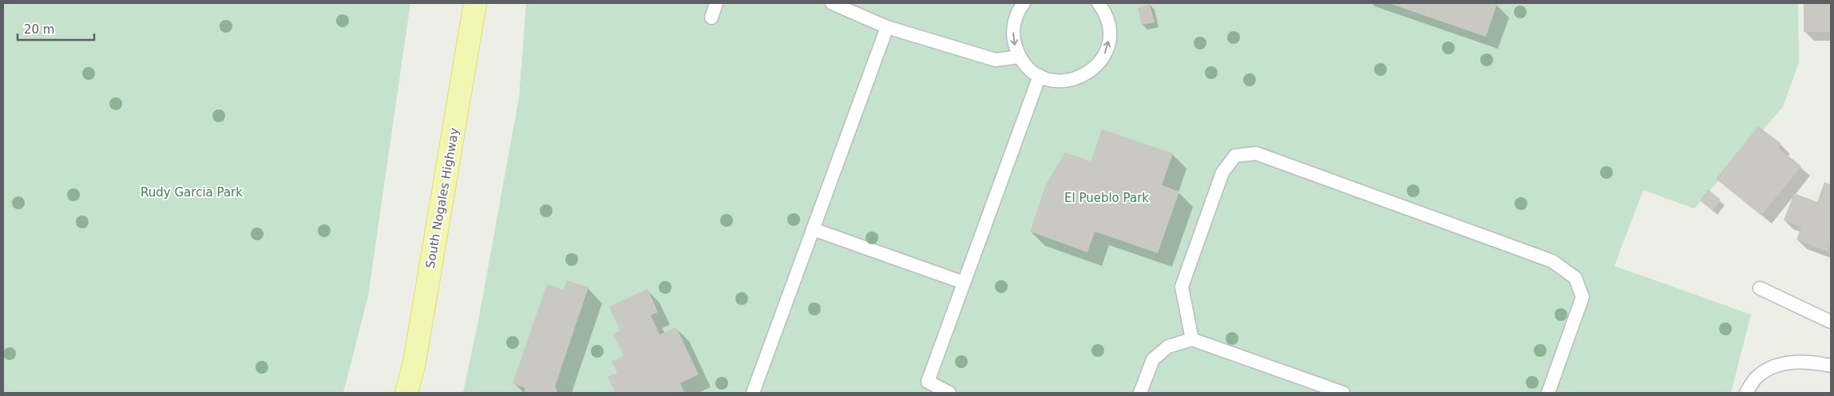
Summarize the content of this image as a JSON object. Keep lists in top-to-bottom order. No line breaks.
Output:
{"streets":{"main road":["South Nogales Highway"]},"parks":["Rudy Garcia Park","El Pueblo Park"],"scale_bar":"20 m"}
